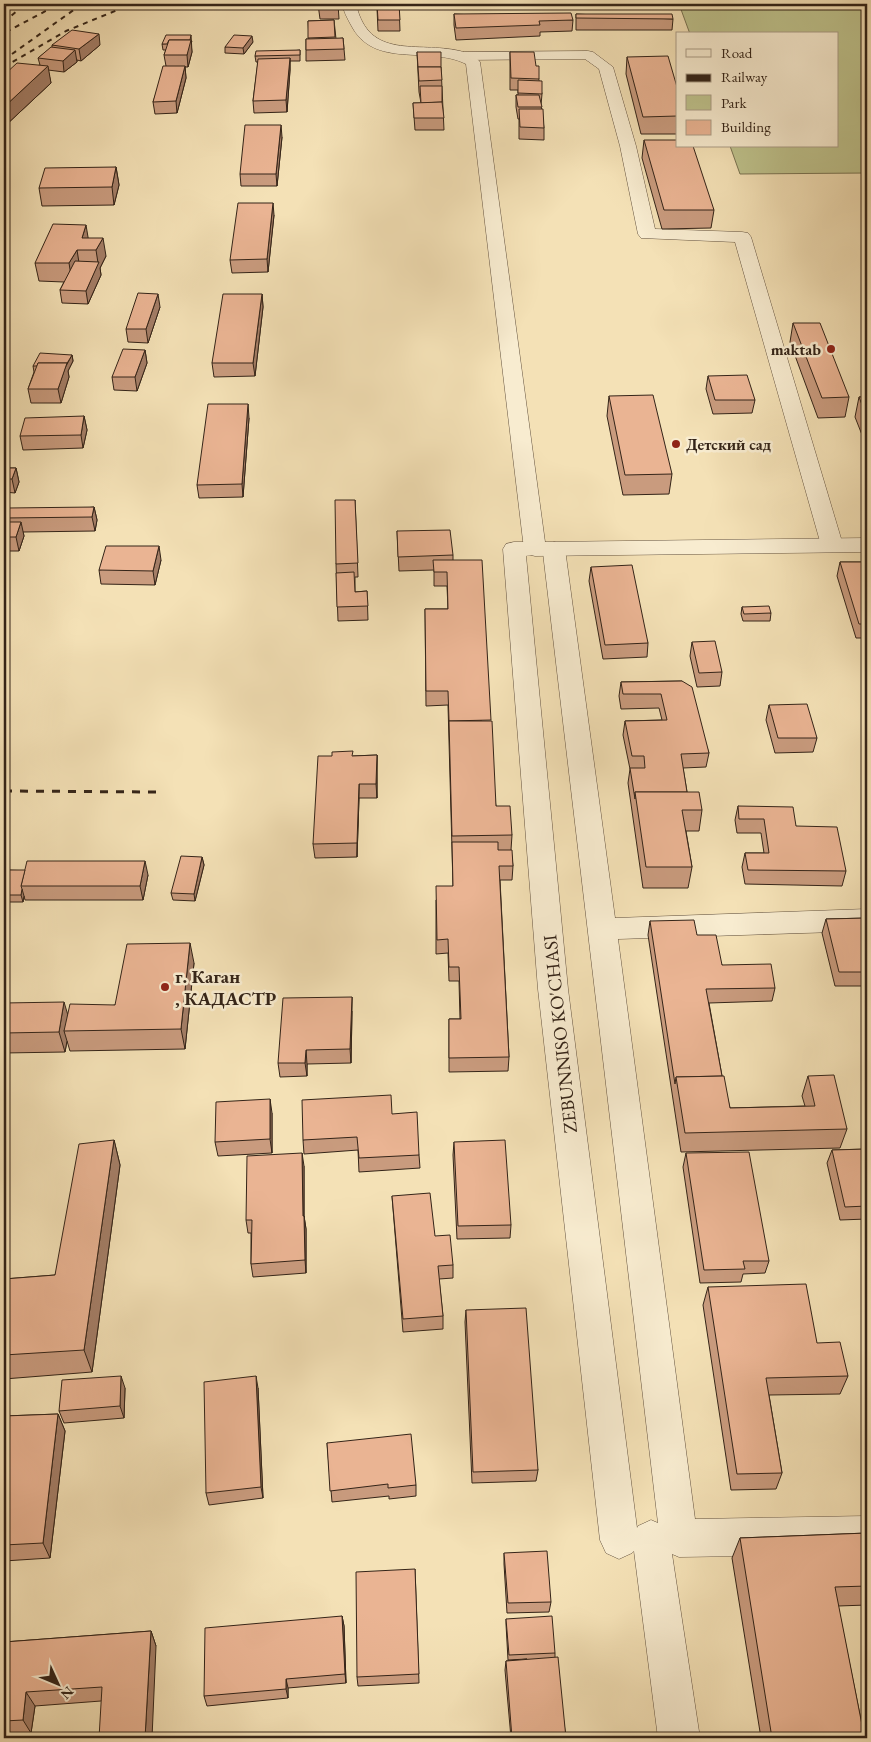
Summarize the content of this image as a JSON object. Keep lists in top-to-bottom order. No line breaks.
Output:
{"streets":{"street":["ZEBUNNISO KO'CHASI"]},"places":["maktab","Детский сад","г. Каган , КАДАСТР"],"legend":["Road","Railway","Park","Building"],"north":"bottom right"}
